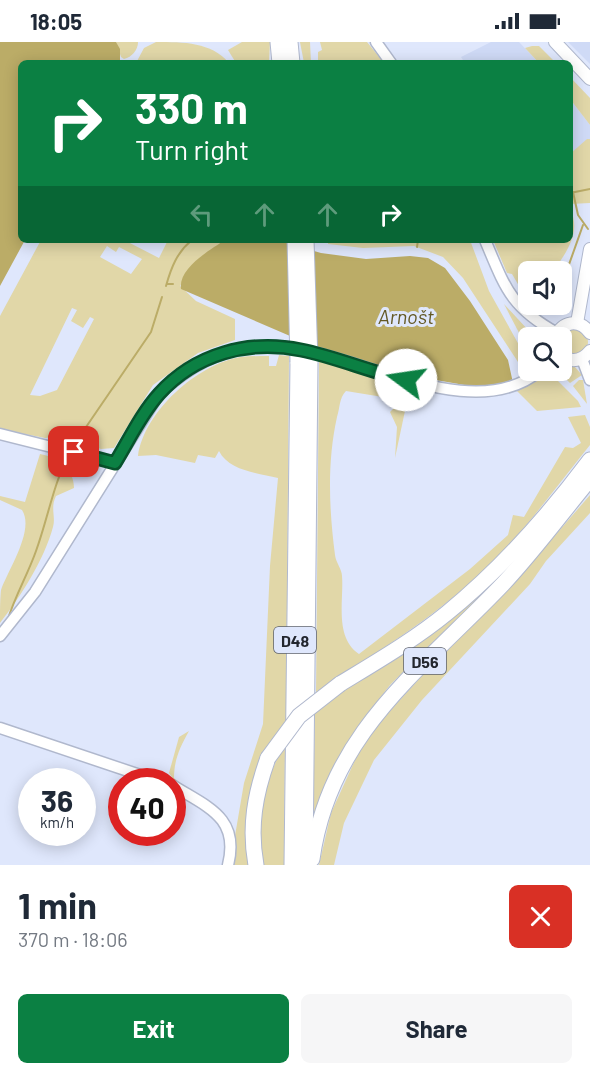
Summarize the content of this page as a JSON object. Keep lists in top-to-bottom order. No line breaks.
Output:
{"streets":{"highway":["D48","D56"]},"water":["Arnošt"],"page":{"status":"18:05","turn":["330 m","Turn right"],"speed":"36 km/h","limit":"40","heading":["1 min","370 m · 18:06"],"buttons":["Exit","Share"]}}
